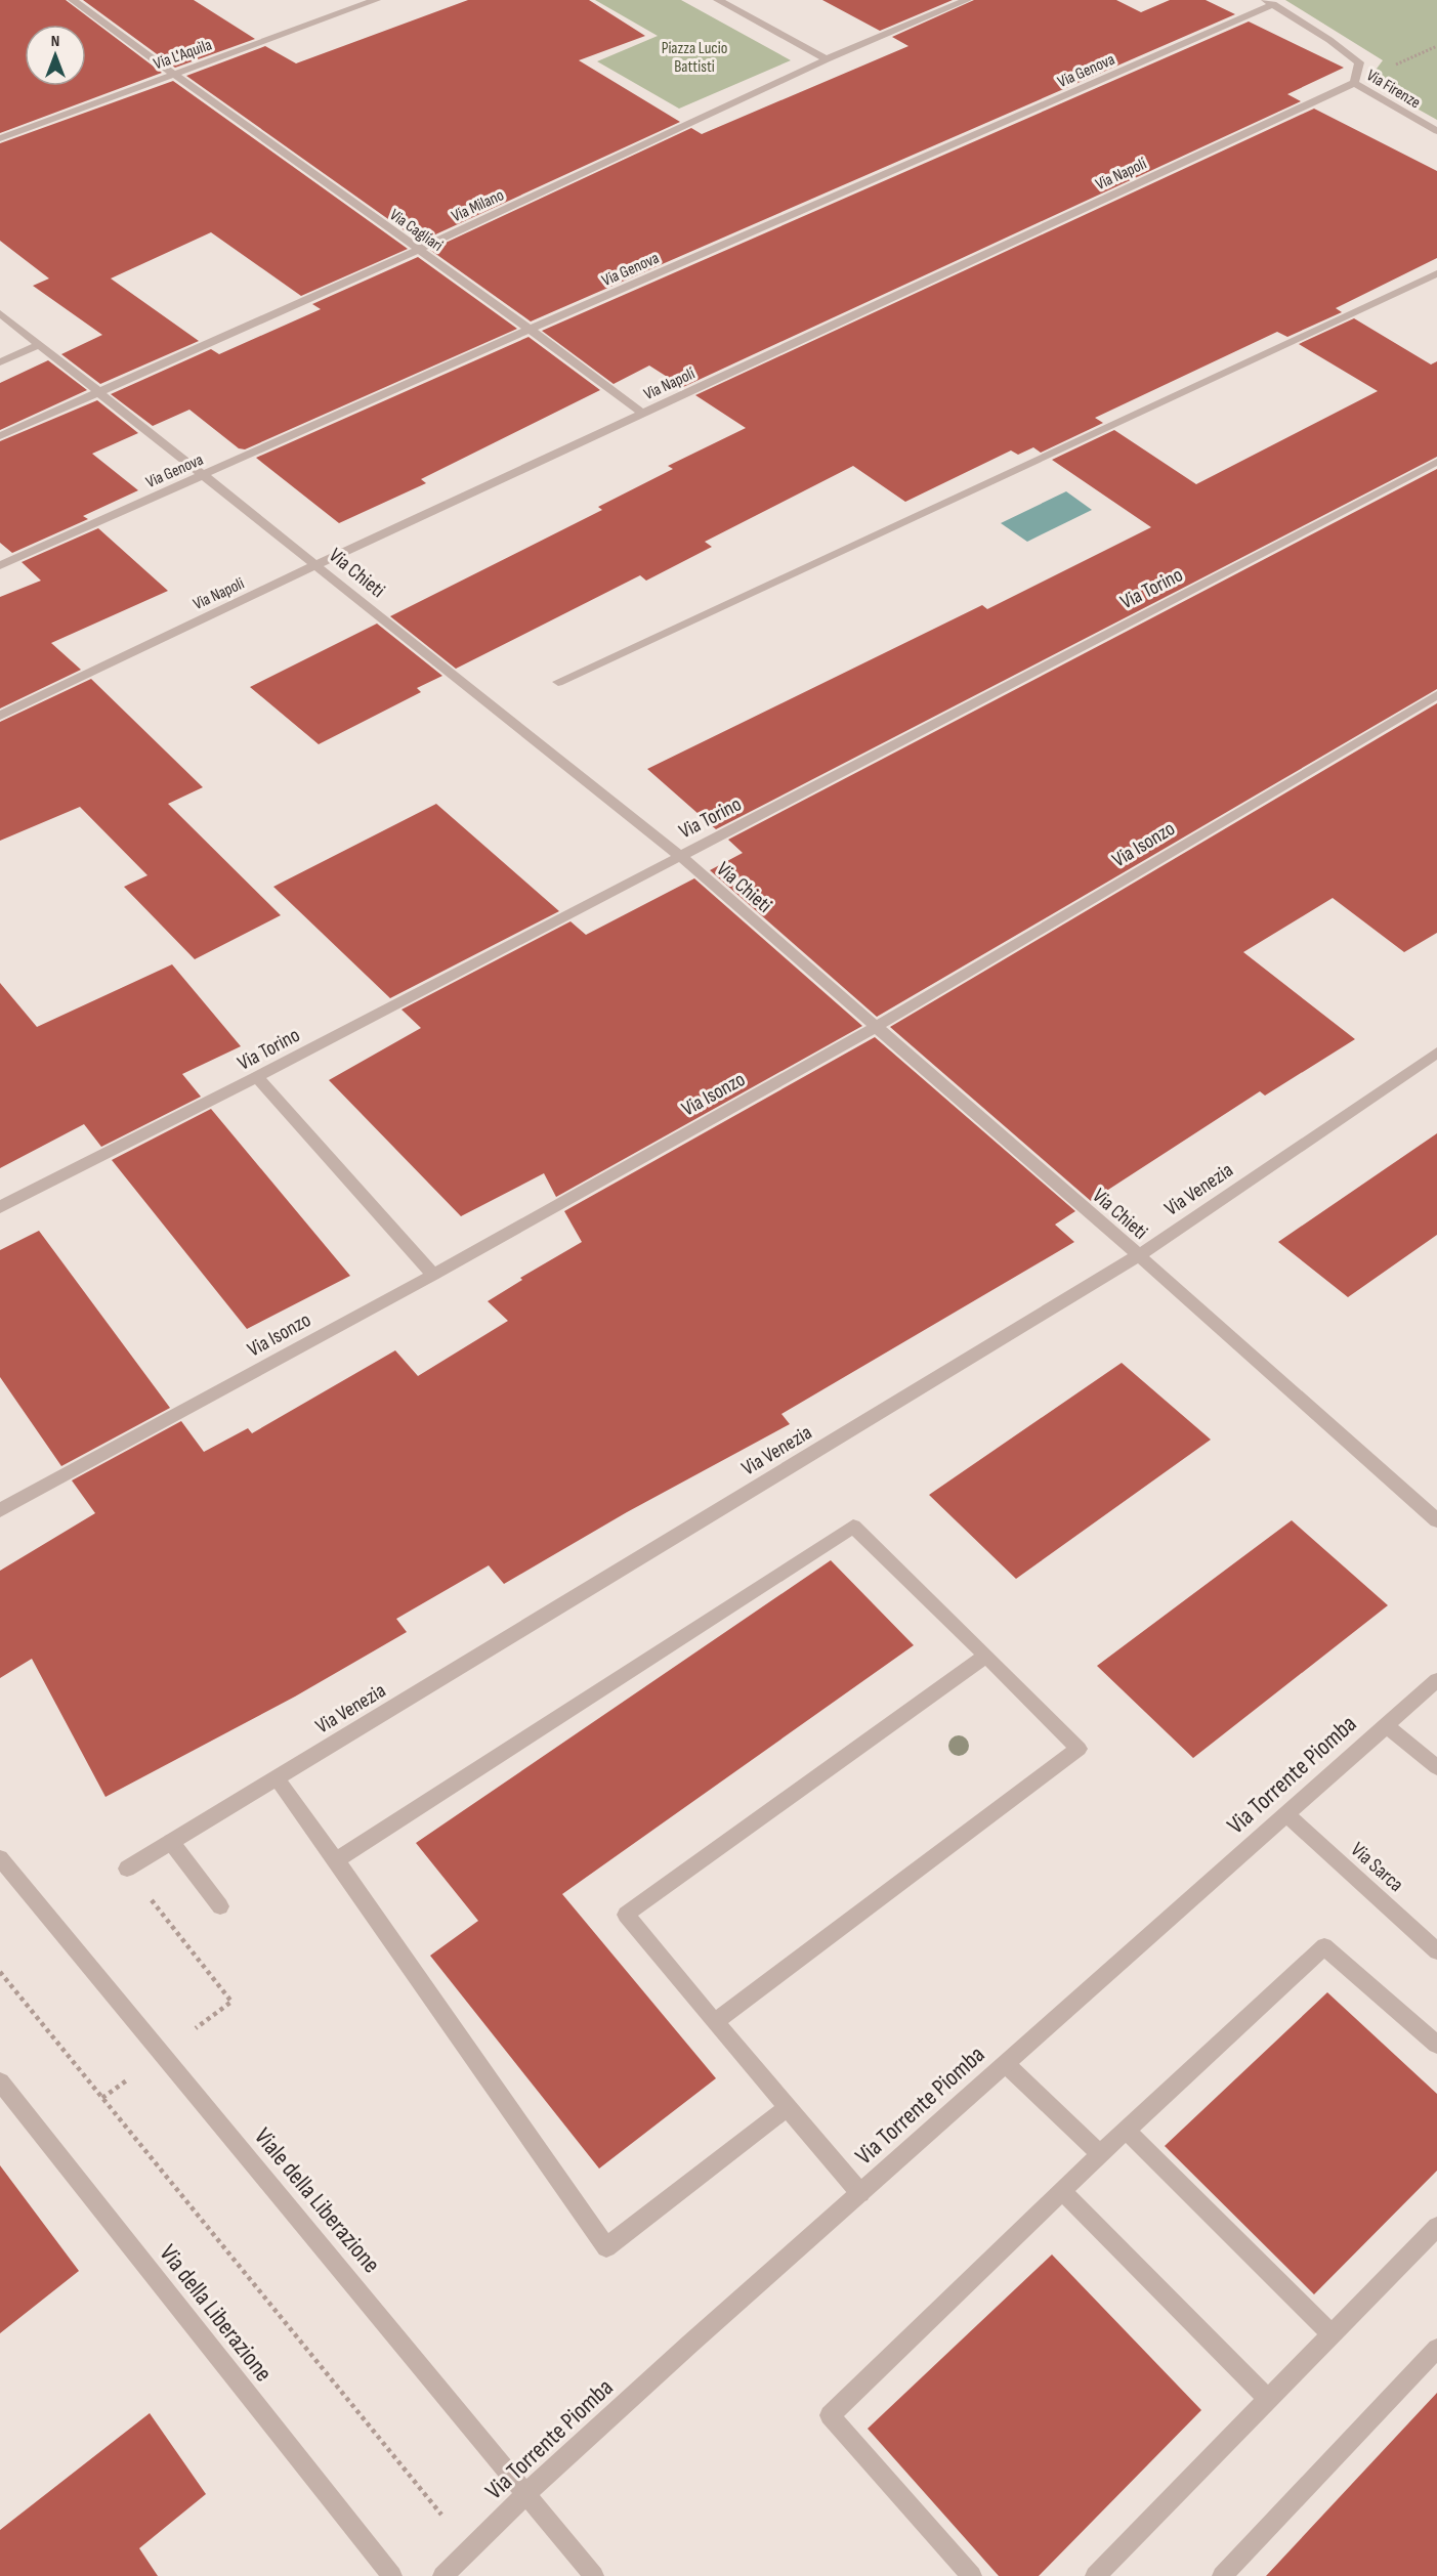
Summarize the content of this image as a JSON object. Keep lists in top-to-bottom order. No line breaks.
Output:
{"streets":{"street":["Via L'Aquila","Via Genova","Via Firenze","Via Napoli","Via Milano","Via Cagliari","Via Chieti","Via Torino","Via Isonzo","Via Venezia","Via Torrente Piomba","Via Sarca","Viale della Liberazione","Via della Liberazione"]},"crossings":[["Via L'Aquila","Via Cagliari"],["Via Genova","Via Firenze"],["Via Genova","Via Cagliari"],["Via Genova","Via Chieti"],["Via Firenze","Via Napoli"],["Via Napoli","Via Cagliari"],["Via Napoli","Via Chieti"],["Via Milano","Via Cagliari"],["Via Milano","Via Chieti"],["Via Chieti","Via Torino"],["Via Chieti","Via Isonzo"],["Via Chieti","Via Venezia"],["Via Torrente Piomba","Via Sarca"],["Via Torrente Piomba","Viale della Liberazione"]],"parks":["Piazza Lucio Battisti"],"north":"top"}
